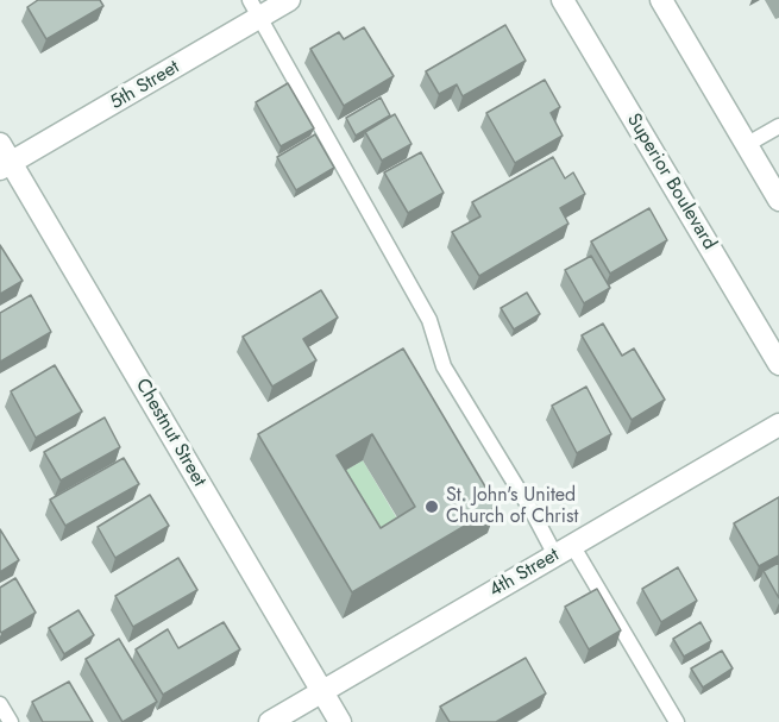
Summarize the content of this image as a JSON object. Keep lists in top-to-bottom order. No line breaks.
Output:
{"streets":{"street":["5th Street","Superior Boulevard","Chestnut Street","4th Street"]},"crossings":[["5th Street","Chestnut Street"],["Chestnut Street","4th Street"]],"places":["St. John's United Church of Christ"]}
